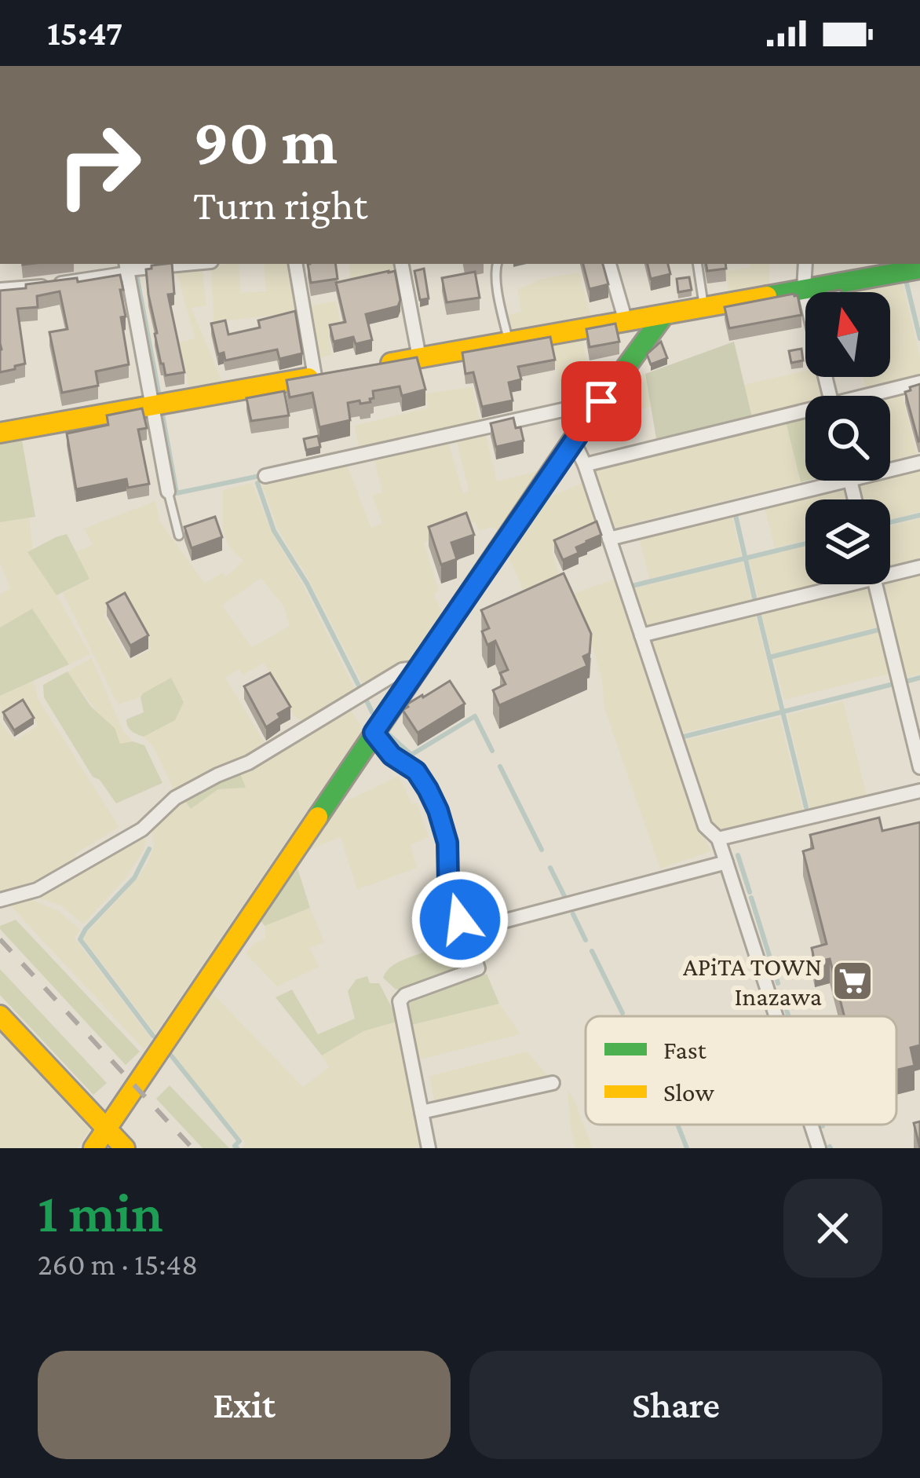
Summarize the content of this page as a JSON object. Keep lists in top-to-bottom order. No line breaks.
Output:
{"places":{"supermarket":["APiTA TOWN Inazawa"]},"legend":["Fast","Slow"],"north":"top","page":{"status":"15:47","turn":["90 m","Turn right"],"heading":["1 min","260 m · 15:48"],"buttons":["Exit","Share"]}}
